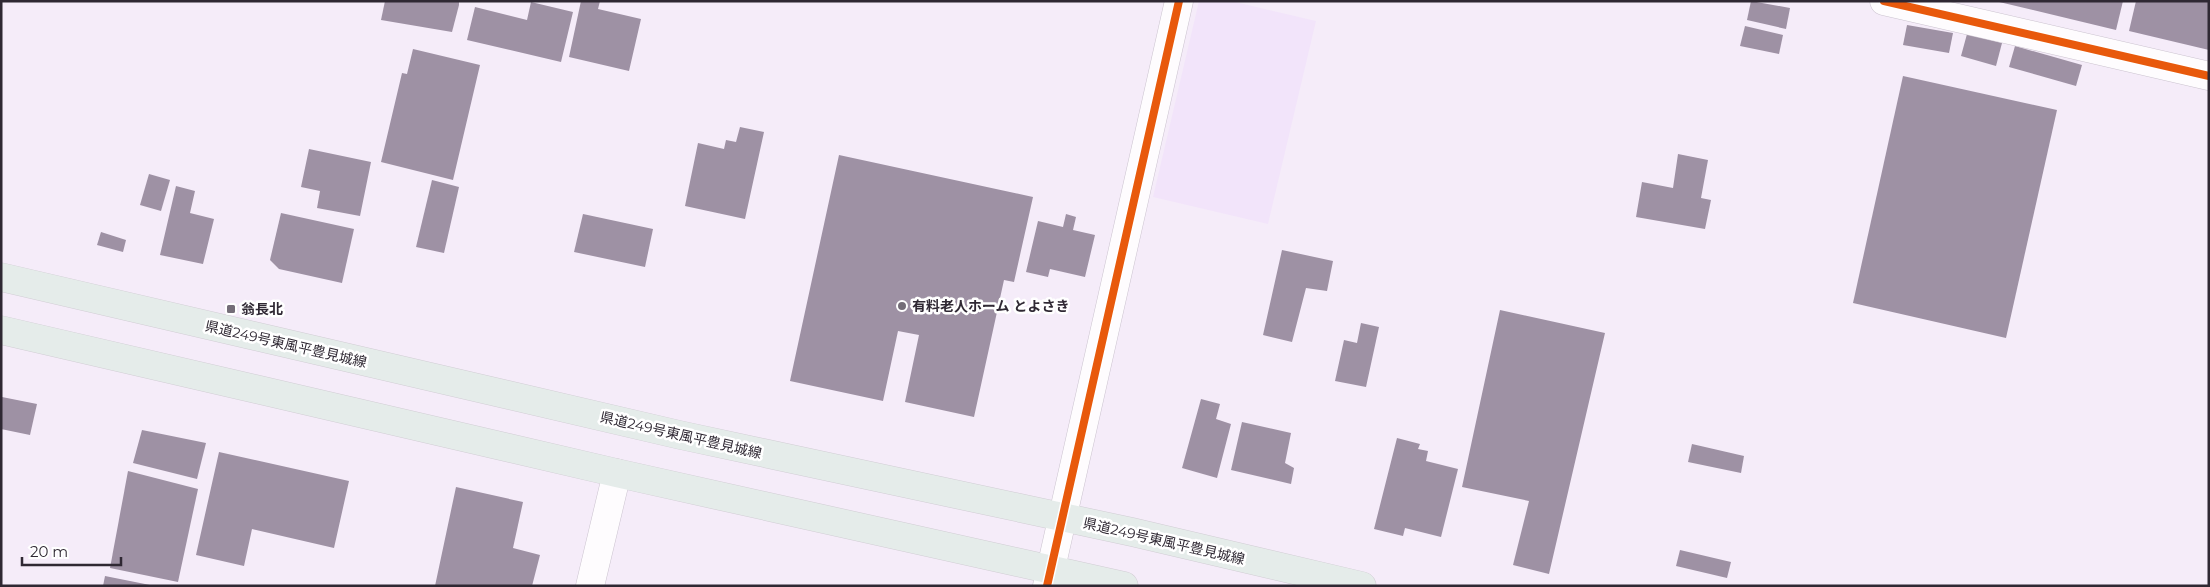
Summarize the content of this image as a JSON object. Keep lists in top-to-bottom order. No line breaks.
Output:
{"streets":{"main road":["県道249号東風平豊見城線"]},"places":{"other":["有料老人ホーム とよさき"],"transit":["翁長北"]},"scale_bar":"20 m"}
